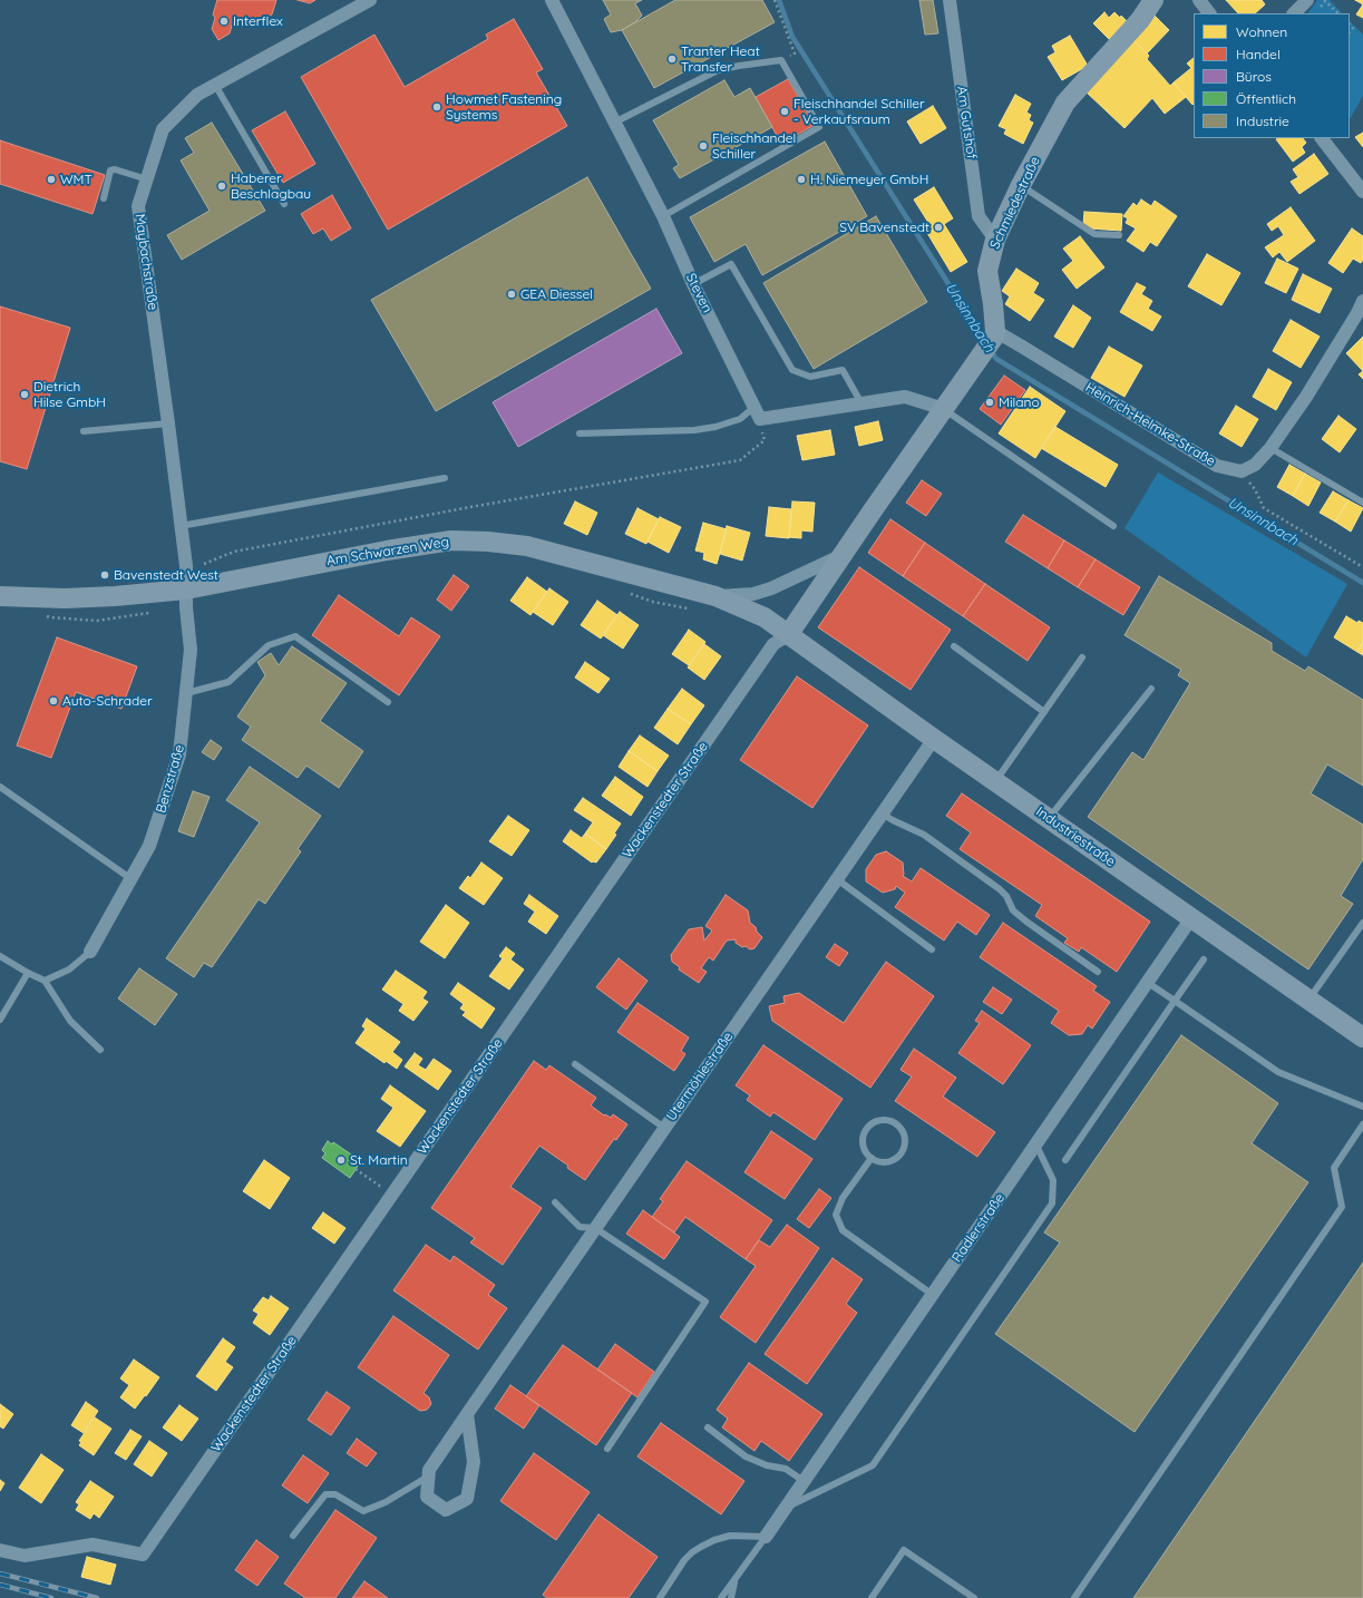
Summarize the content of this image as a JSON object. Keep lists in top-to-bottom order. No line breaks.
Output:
{"streets":{"street":["Am Gutshof","Schmiedestraße","Maybachstraße","Steven","Heinrich-Helmke-Straße","Am Schwarzen Weg","Benzstraße","Wackenstedter Straße","Industriestraße","Utermöhlestraße","Radlerstraße"]},"crossings":[["Am Gutshof","Schmiedestraße"],["Schmiedestraße","Heinrich-Helmke-Straße"],["Maybachstraße","Am Schwarzen Weg"],["Maybachstraße","Benzstraße"],["Am Schwarzen Weg","Benzstraße"],["Am Schwarzen Weg","Wackenstedter Straße"],["Am Schwarzen Weg","Industriestraße"],["Wackenstedter Straße","Industriestraße"],["Industriestraße","Utermöhlestraße"],["Industriestraße","Radlerstraße"]],"water":["Unsinnbach"],"places":["Interflex","Tranter Heat Transfer","Howmet Fastening Systems","Fleischhandel Schiller - Verkaufsraum","Fleischhandel Schiller","WMT","H. Niemeyer GmbH","Haberer Beschlagbau","SV Bavenstedt","GEA Diessel","Dietrich Hilse GmbH","Milano","Bavenstedt West","Auto-Schrader","St. Martin"],"legend":["Wohnen","Handel","Büros","Öffentlich","Industrie"]}
